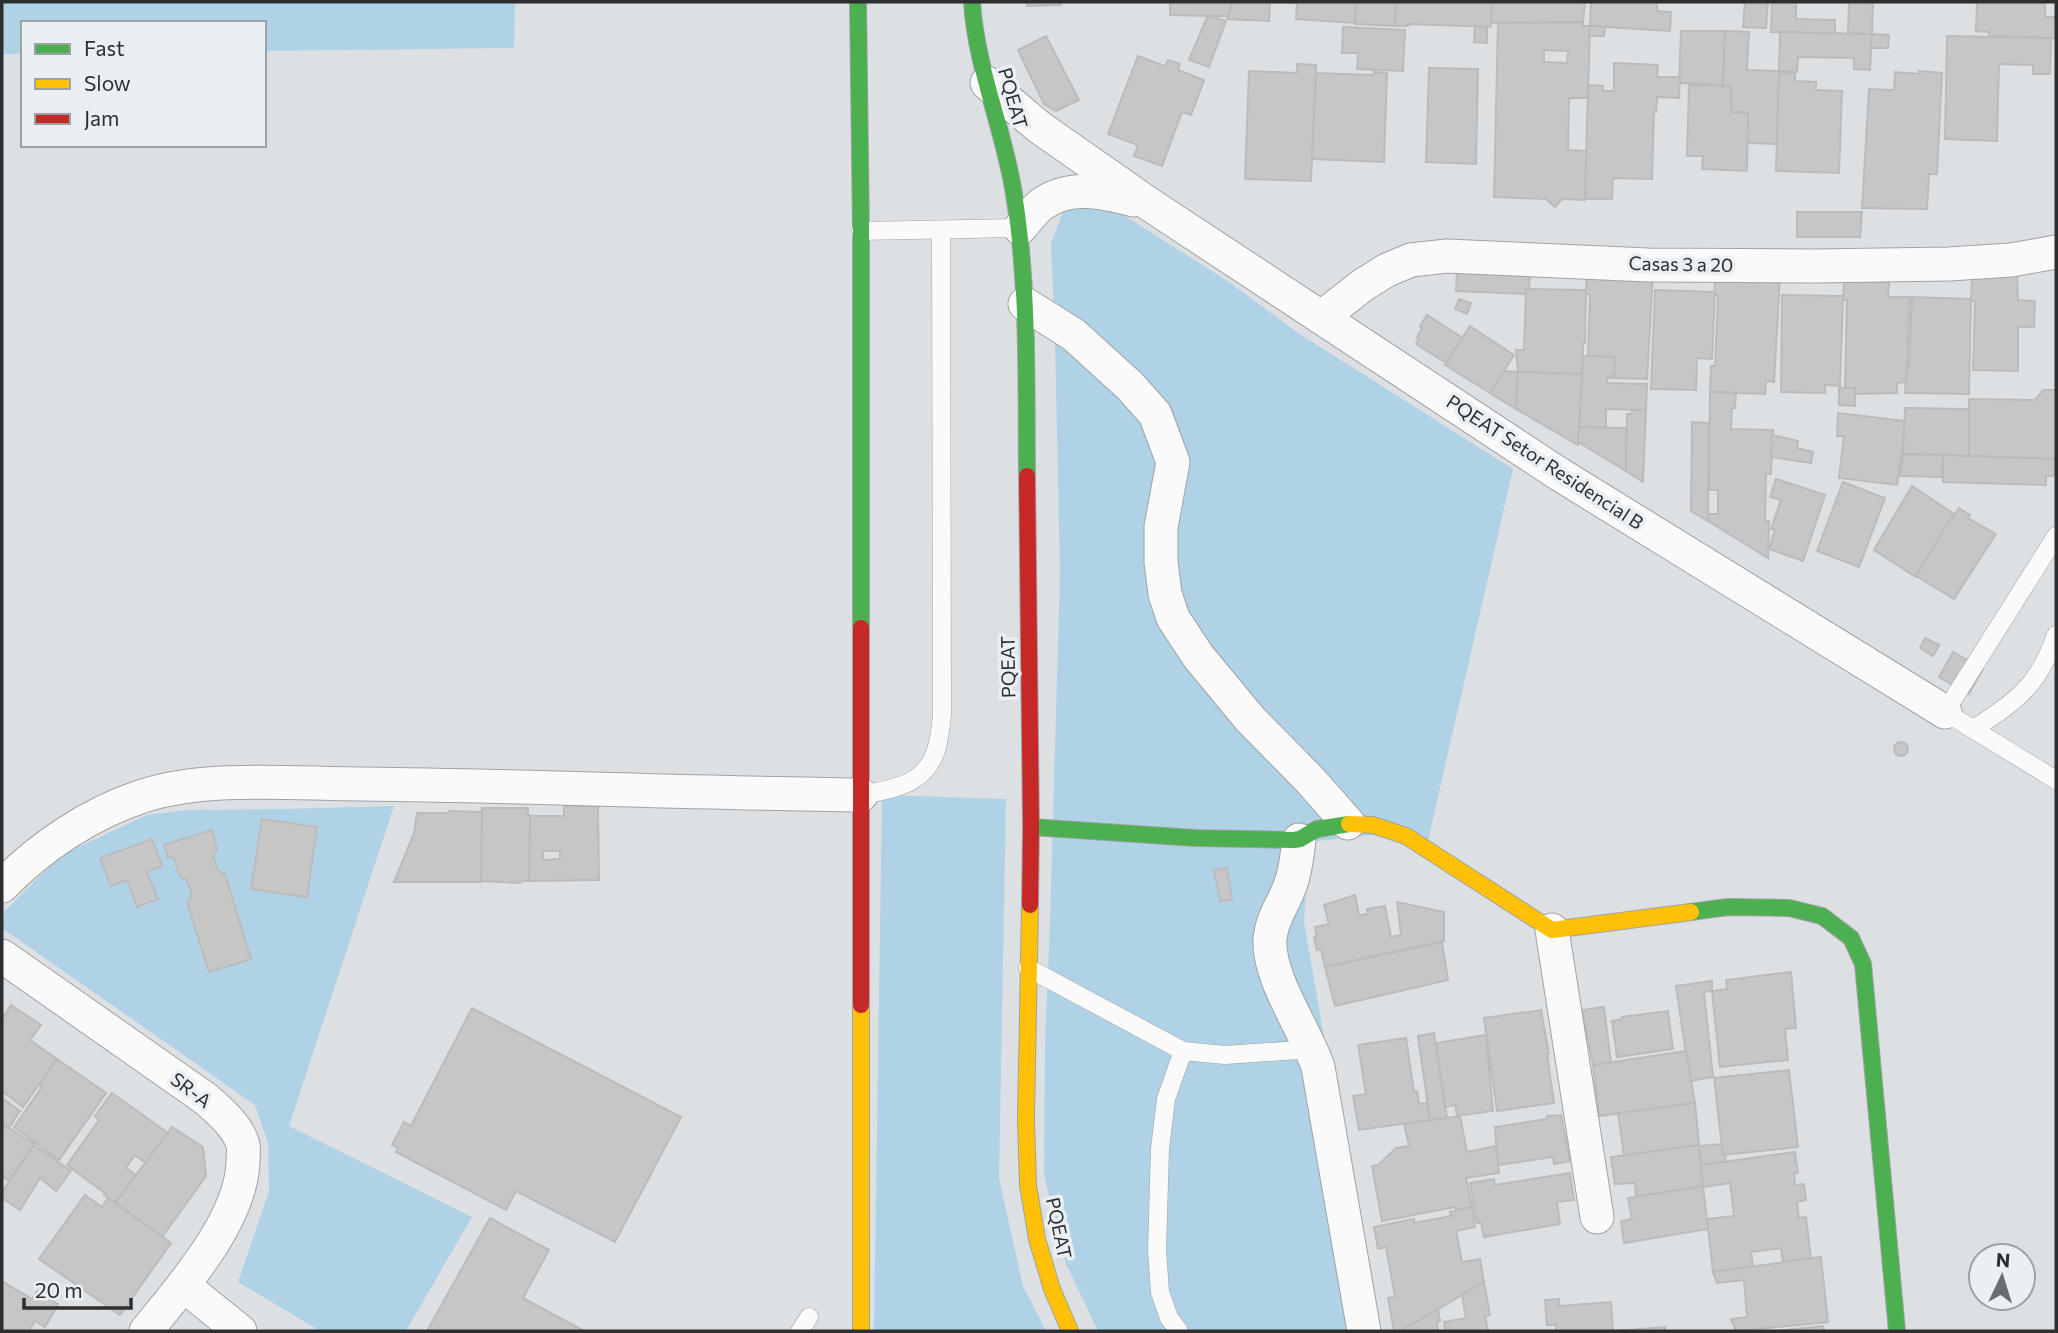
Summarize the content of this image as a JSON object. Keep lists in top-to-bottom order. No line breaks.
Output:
{"streets":{"street":["PQEAT","Casas 3 a 20","PQEAT Setor Residencial B","SR-A"]},"crossings":[["PQEAT","PQEAT Setor Residencial B"],["Casas 3 a 20","PQEAT Setor Residencial B"]],"legend":["Fast","Slow","Jam"],"scale_bar":"20 m","north":"top"}
